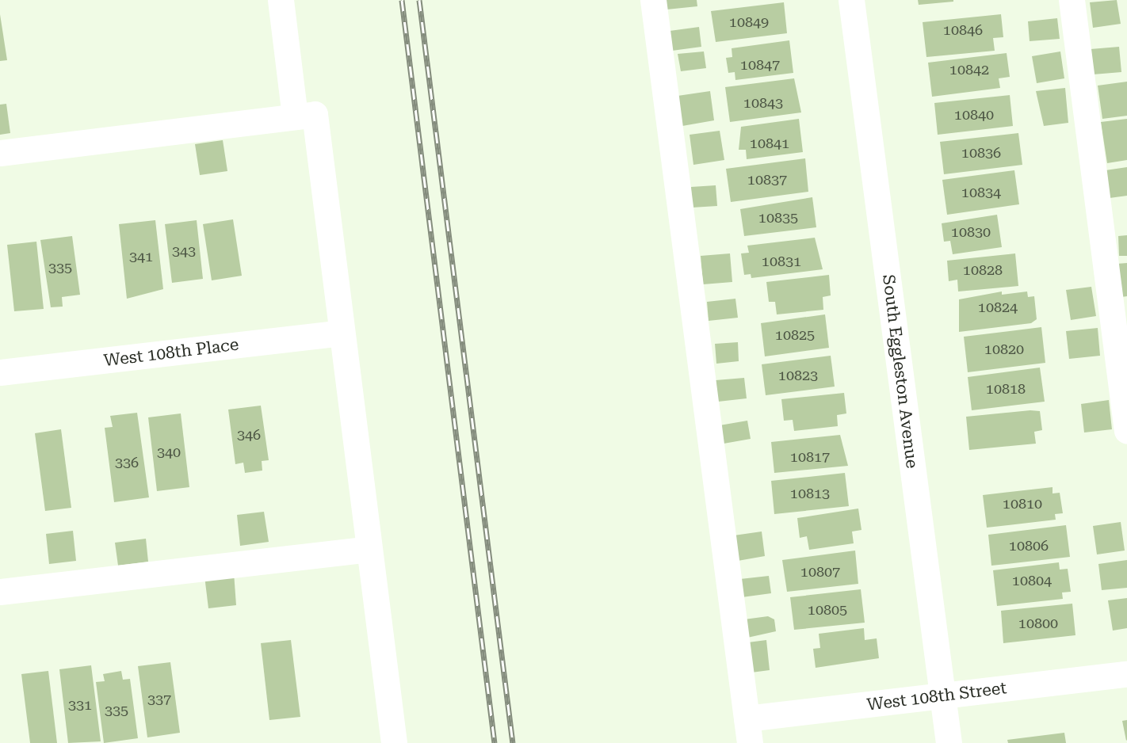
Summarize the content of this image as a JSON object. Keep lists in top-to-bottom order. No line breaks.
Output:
{"streets":{"street":["West 108th Place","South Eggleston Avenue","West 108th Street"]},"crossings":[["South Eggleston Avenue","West 108th Street"]],"house_numbers":["10849","10846","10847","10842","10843","10840","10841","10836","10837","10834","10835","10830","343","341","10831","335","10828","10824","10825","10820","10823","10818","346","340","10817","336","10813","10810","10806","10807","10804","10805","10800","337","331","335"]}
